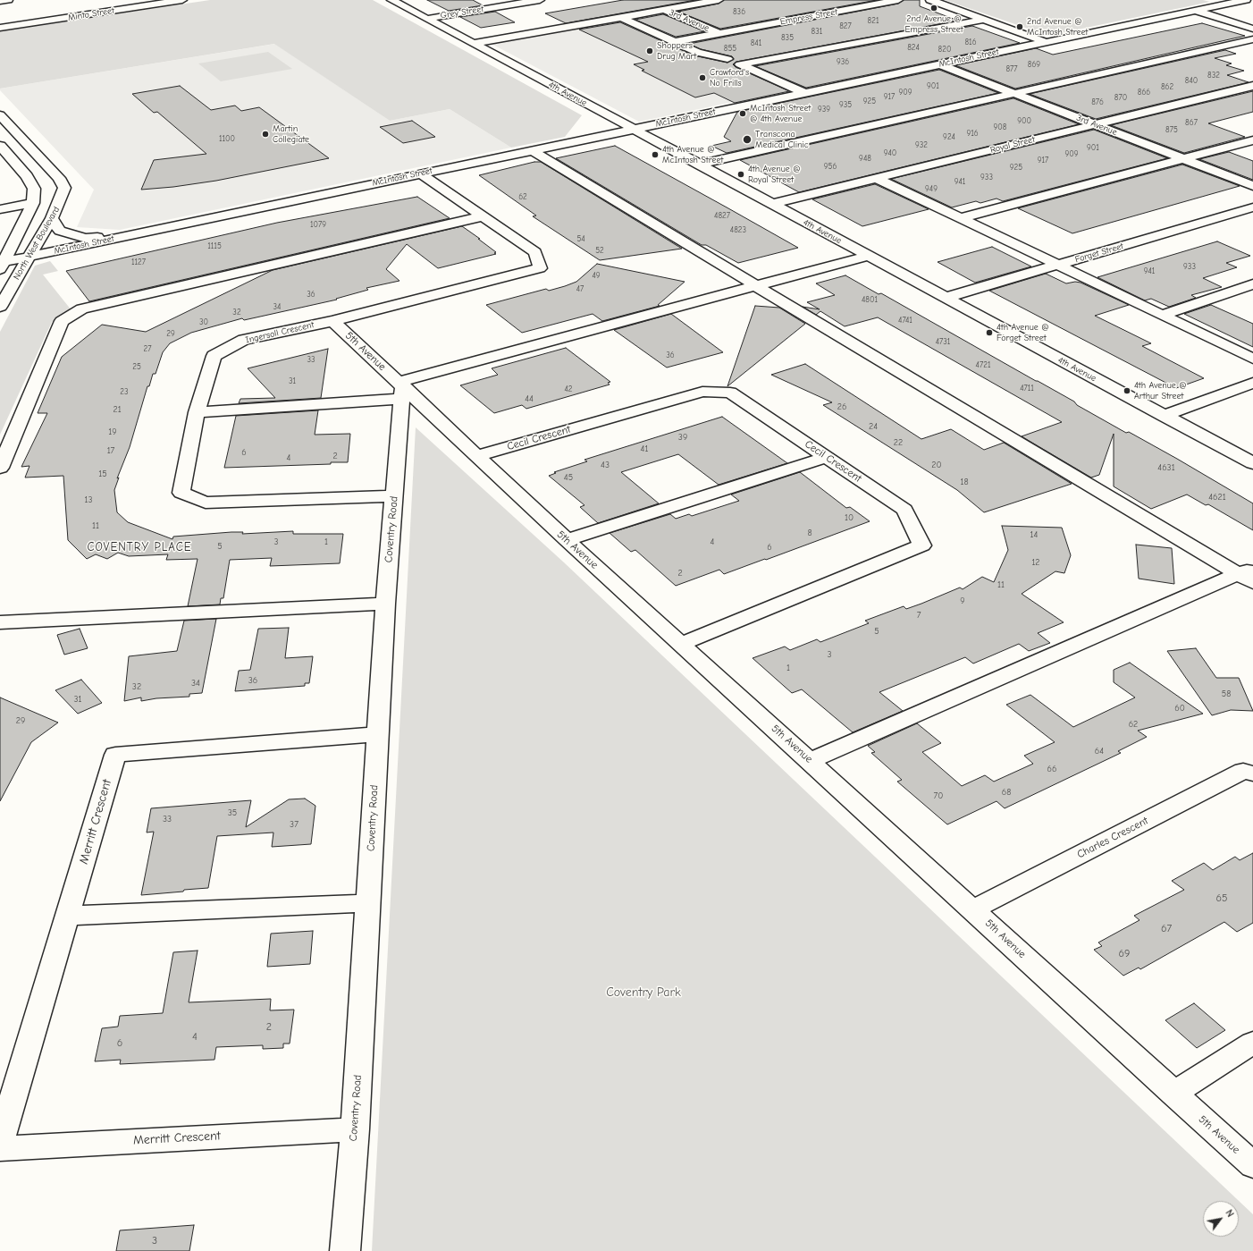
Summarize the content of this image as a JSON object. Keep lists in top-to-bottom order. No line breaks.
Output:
{"streets":{"street":["Grey Street","Minto Street","Empress Street","3rd Avenue","McIntosh Street","4th Avenue","Royal Street","North West Boulevard","Forget Street","Ingersoll Crescent","5th Avenue","Cecil Crescent","Coventry Road","Merritt Crescent","Charles Crescent"]},"crossings":[["Grey Street","4th Avenue"],["Empress Street","3rd Avenue"],["3rd Avenue","McIntosh Street"],["3rd Avenue","Royal Street"],["McIntosh Street","4th Avenue"],["McIntosh Street","North West Boulevard"],["McIntosh Street","Ingersoll Crescent"],["4th Avenue","Royal Street"],["4th Avenue","Forget Street"],["Ingersoll Crescent","5th Avenue"],["Ingersoll Crescent","Coventry Road"],["5th Avenue","Cecil Crescent"],["5th Avenue","Coventry Road"],["5th Avenue","Charles Crescent"],["Coventry Road","Merritt Crescent"]],"districts":["COVENTRY PLACE"],"parks":["Coventry Park"],"places":["2nd Avenue @ Empress Street","2nd Avenue @ McIntosh Street","Shoppers Drug Mart","Crawford's No Frills","McIntosh Street @ 4th Avenue","Martin Collegiate","Transcona Medical Clinic","4th Avenue @ McIntosh Street","4th Avenue @ Royal Street","4th Avenue @ Forget Street","4th Avenue @ Arthur Street"],"house_numbers":["836","821","827","831","835","816","841","824","855","820","936","869","877","832","840","901","862","909","866","917","870","925","876","935","939","900","867","908","875","916","924","1100","932","901","940","909","948","917","956","925","933","941","949","62","4827","1079","4823","54","1115","52","1127","933","941","49","47","36","4801","34","32","4741","30","29","4731","27","36","33","4721","25","31","4711","42","23","44","26","21","24","19","39","22","41","17","6","2","4","43","20","4631","15","45","18","4621","13","10","11","8","14","3","1","4","5","6","12","2","11","9","7","5","3","1","36","34","32","58","31","60","29","62","64","66","68","70","35","33","37","65","67","69","2","4","6","3"],"north":"top right"}
